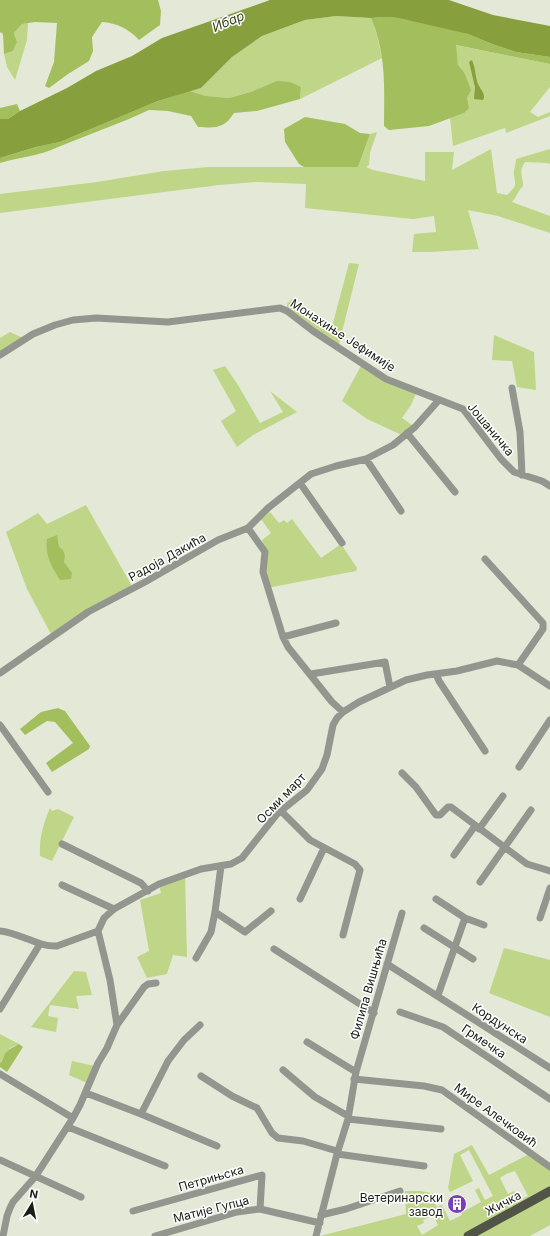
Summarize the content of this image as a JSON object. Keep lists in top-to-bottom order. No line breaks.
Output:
{"streets":{"main road":["Жичка"],"street":["Монахиње Јефимије","Јошаничка","Радоја Дакића","Осми март","Филипа Вишњића","Кордунска","Грмечка","Мире Алечковић","Петрињска","Матије Гупца"]},"crossings":[["Монахиње Јефимије","Јошаничка"],["Филипа Вишњића","Кордунска"],["Филипа Вишњића","Мире Алечковић"],["Филипа Вишњића","Матије Гупца"],["Петрињска","Матије Гупца"]],"water":["Ибар"],"places":{"building":["Ветеринарски завод"]},"north":"top"}
